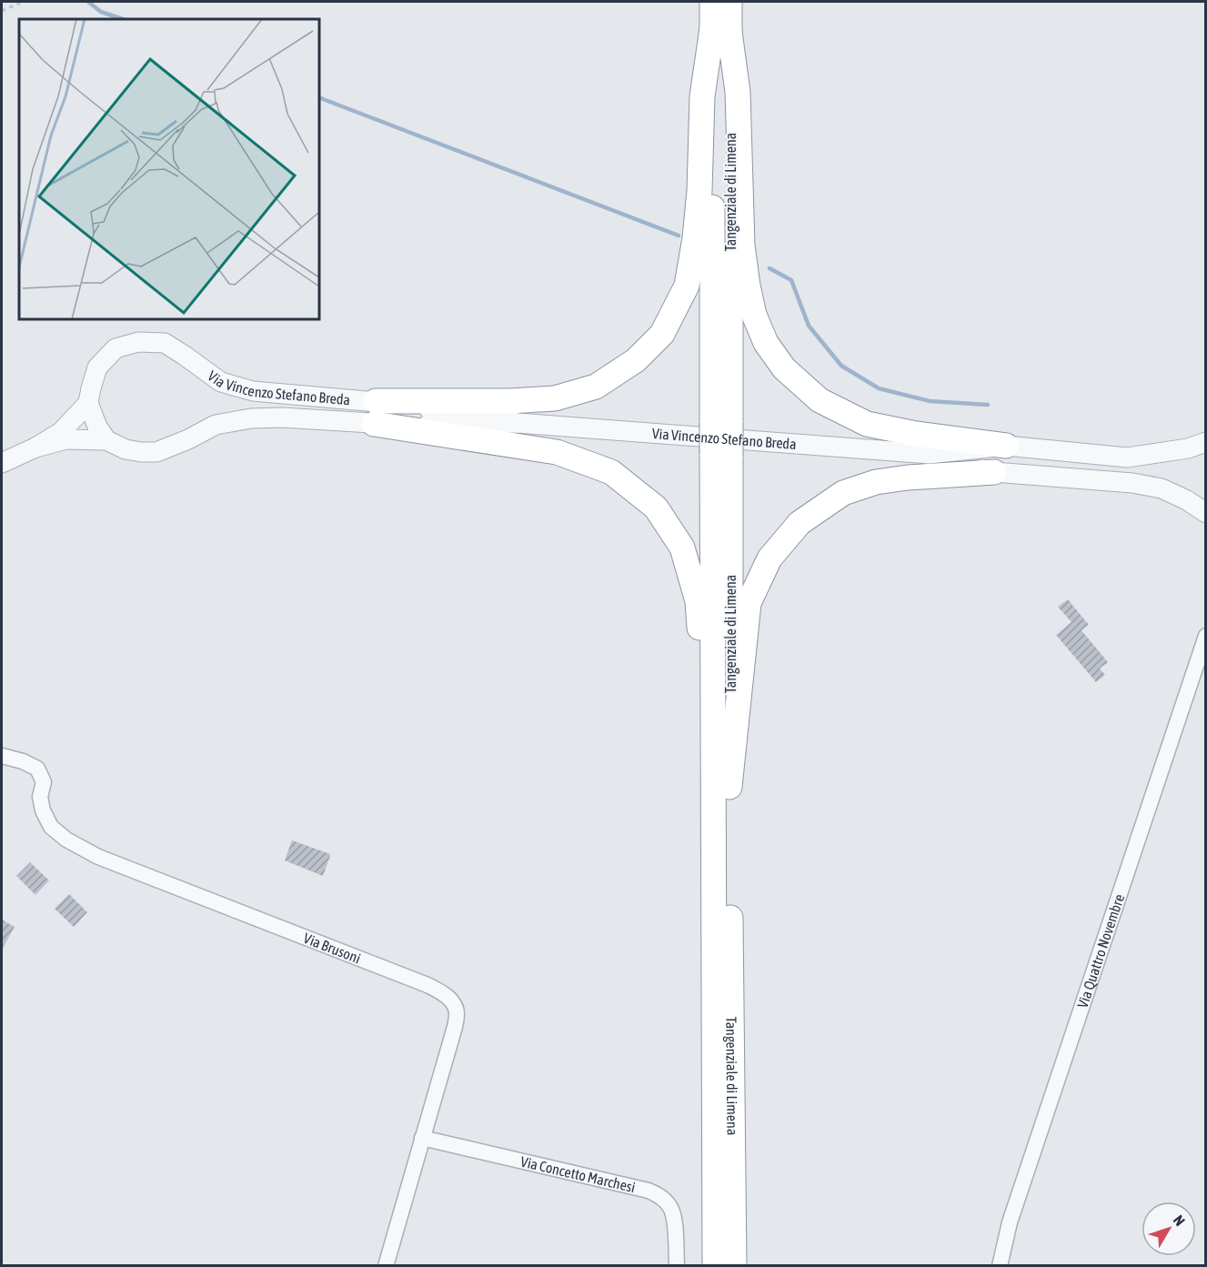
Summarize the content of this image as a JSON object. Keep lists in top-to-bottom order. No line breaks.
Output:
{"streets":{"highway":["Tangenziale di Limena"],"street":["Via Vincenzo Stefano Breda","Via Brusoni","Via Quattro Novembre","Via Concetto Marchesi"]},"crossings":[["Via Brusoni","Via Concetto Marchesi"]],"north":"top right"}
